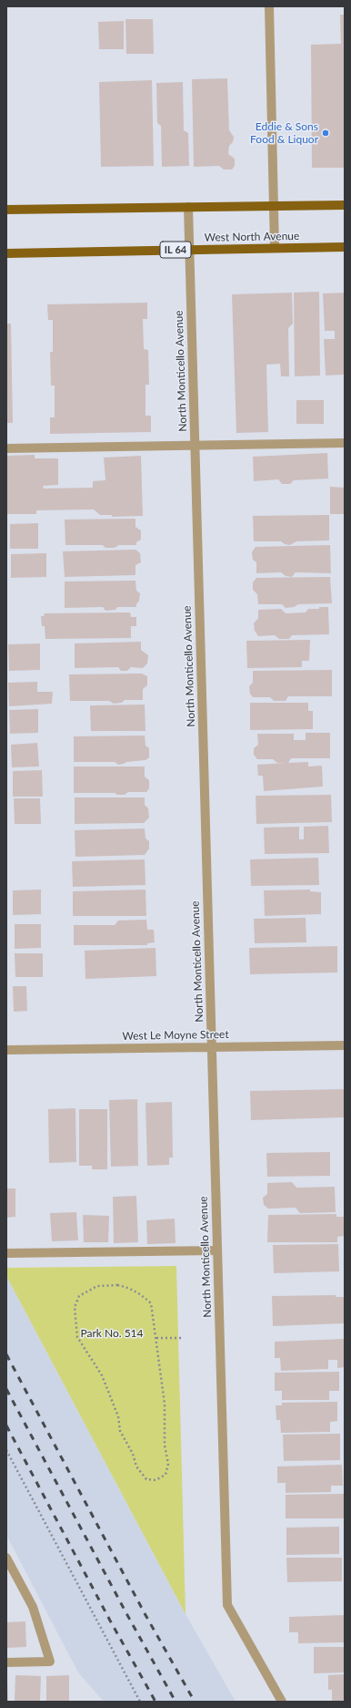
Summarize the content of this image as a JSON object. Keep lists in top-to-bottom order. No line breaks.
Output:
{"streets":{"main road":["West North Avenue","IL 64"],"street":["North Monticello Avenue","West Le Moyne Street"]},"crossings":[["West North Avenue","North Monticello Avenue"],["North Monticello Avenue","West Le Moyne Street"]],"parks":["Park No. 514"],"places":["Eddie & Sons Food & Liquor"]}
